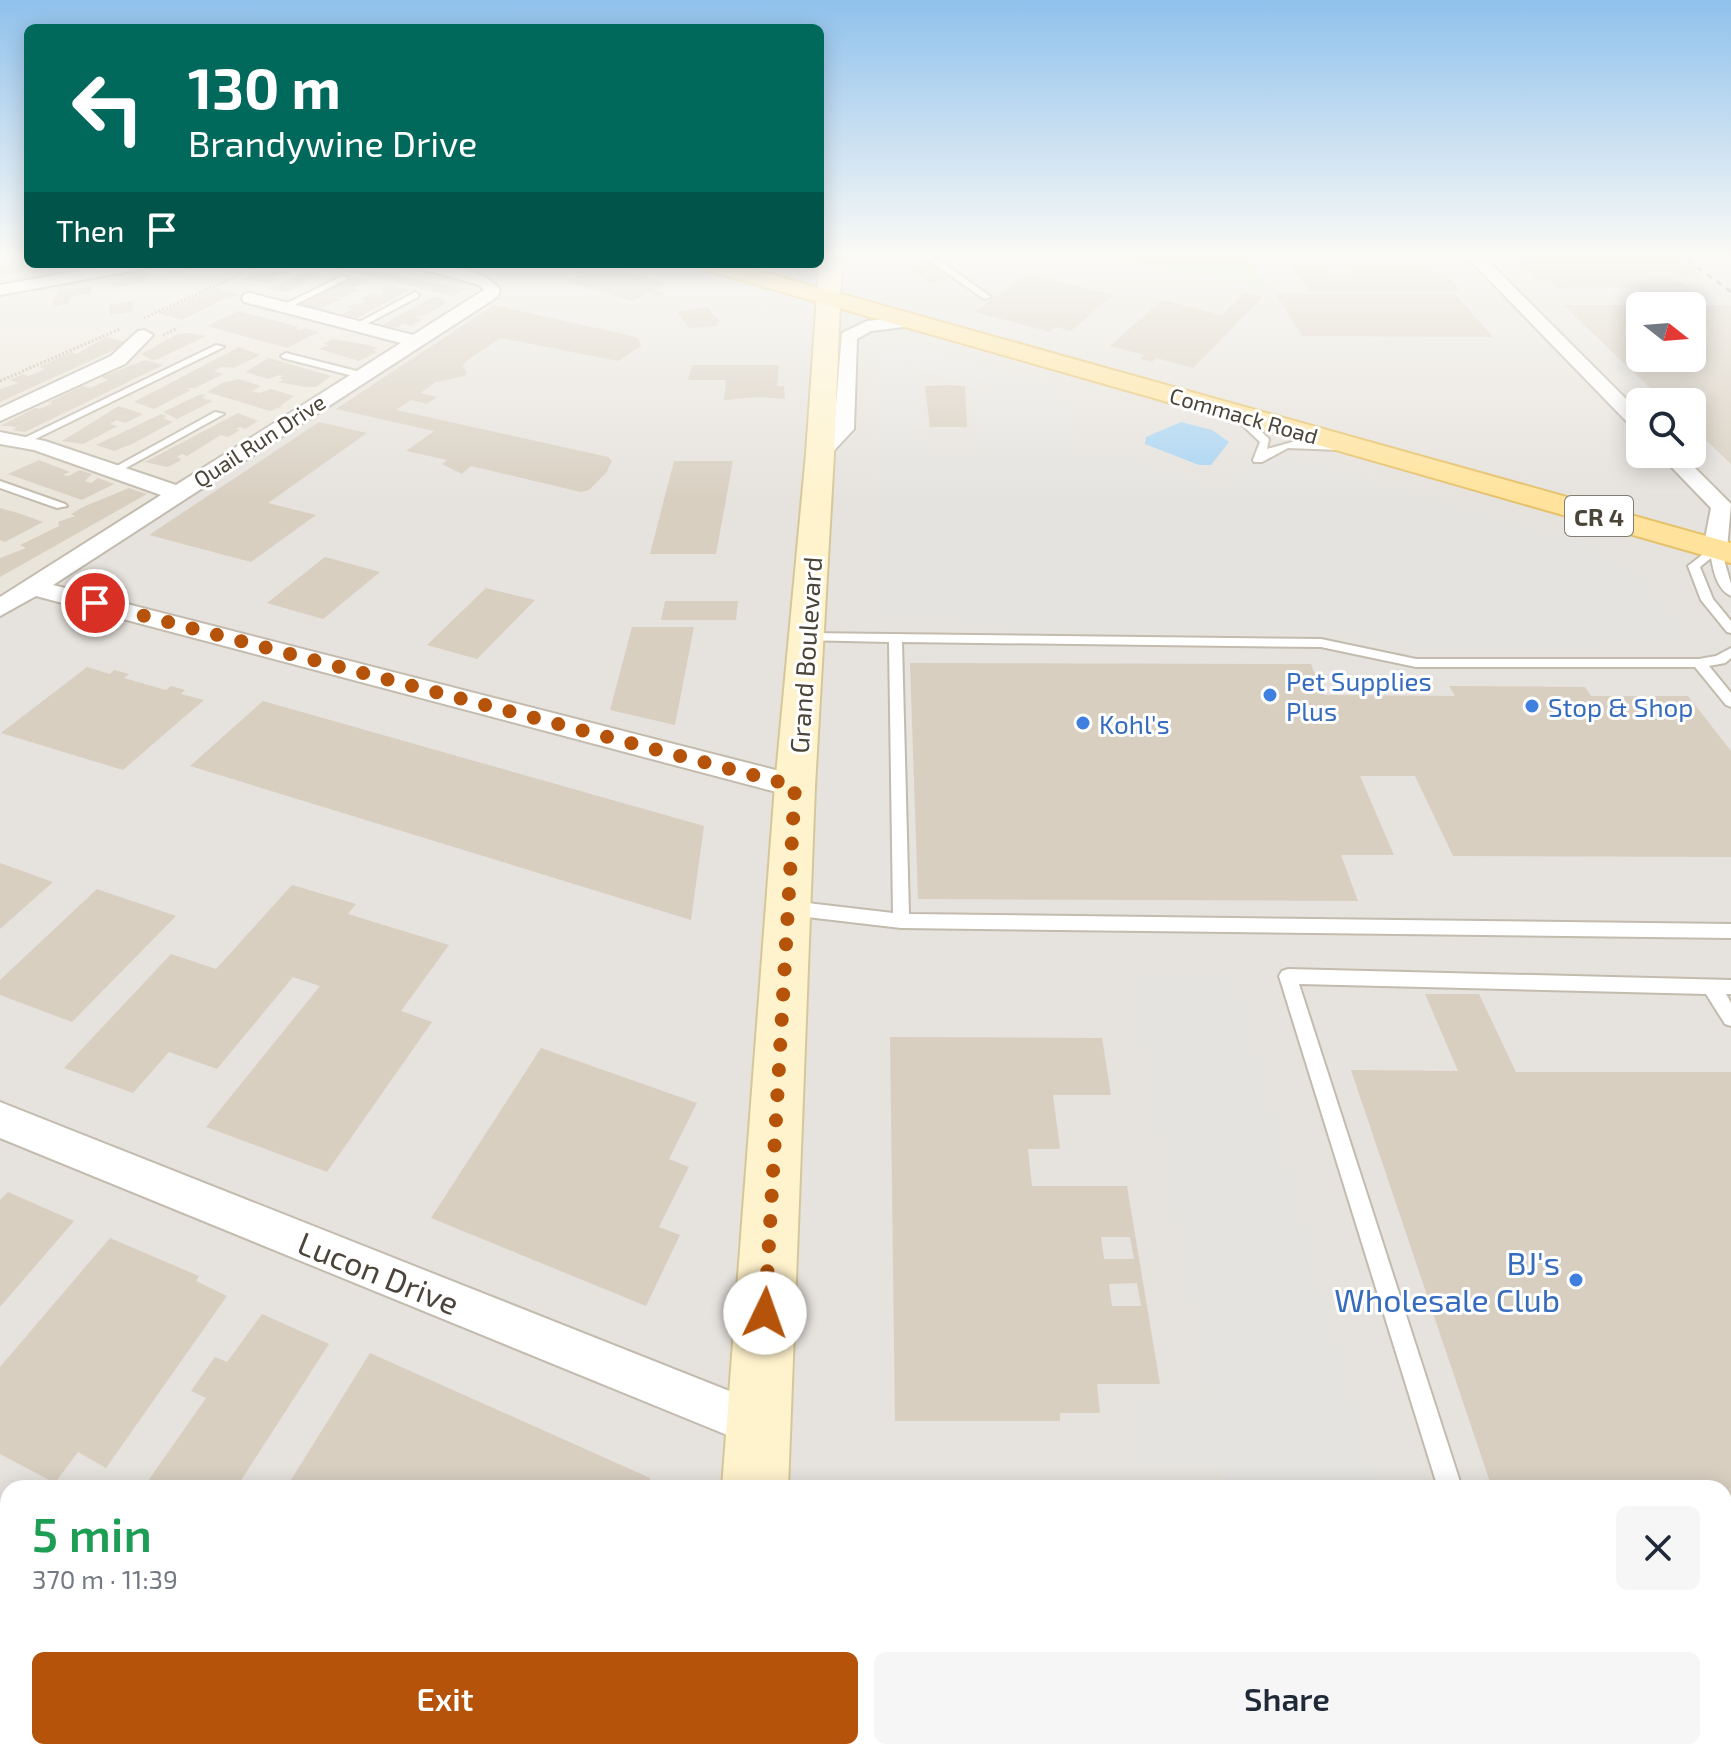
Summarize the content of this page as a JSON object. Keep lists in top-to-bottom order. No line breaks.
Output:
{"streets":{"main road":["Commack Road","CR 4"],"street":["Quail Run Drive","Grand Boulevard","Lucon Drive"]},"crossings":[["Grand Boulevard","Lucon Drive"]],"places":["Pet Supplies Plus","Stop & Shop","Kohl's","BJ's Wholesale Club"],"north":"right","page":{"turn":["130 m","Brandywine Drive"],"then":"Then","heading":["5 min","370 m · 11:39"],"buttons":["Exit","Share"]}}
